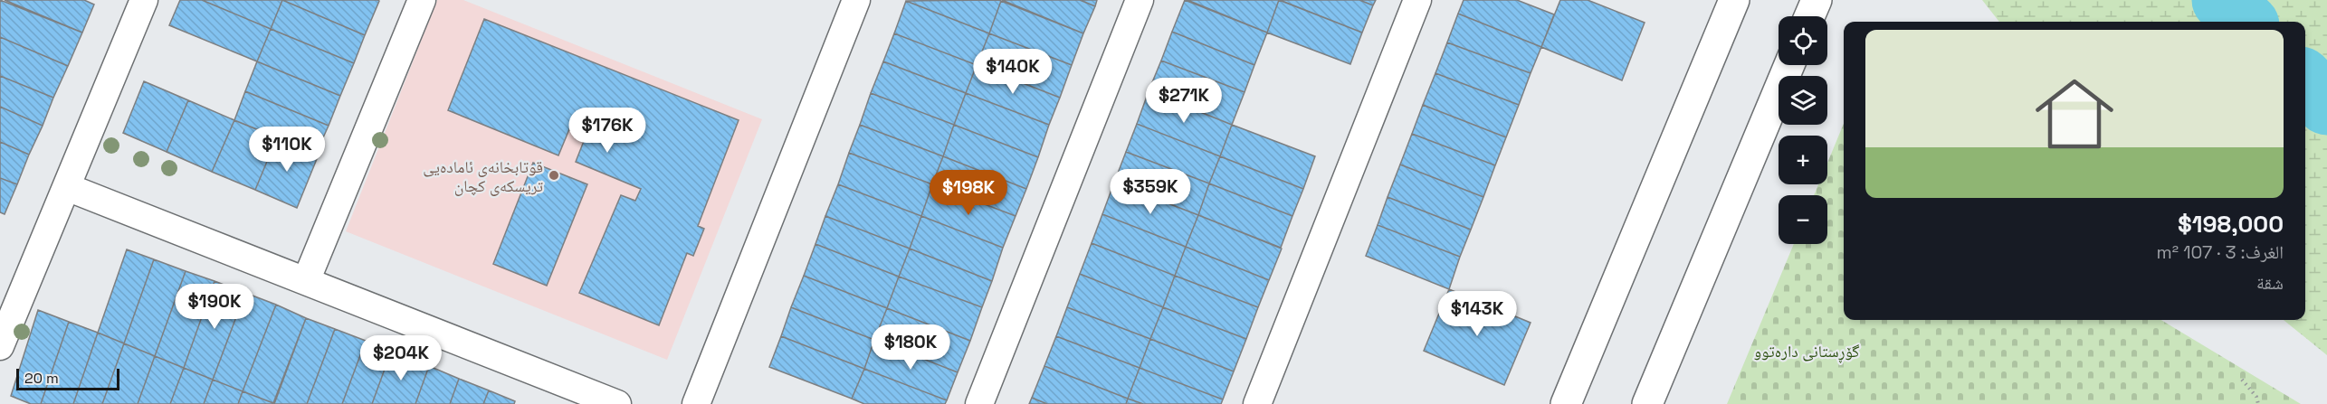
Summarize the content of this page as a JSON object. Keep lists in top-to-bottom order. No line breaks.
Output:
{"parks":["گۆڕستانی دارەتوو"],"places":["قوتابخانەی ئامادەیی تریسکەی کچان"],"scale_bar":"20 m","page":{"map_buttons":["+","−"],"list":[{"name":"$198,000","note":"الغرف: 3 · 107 m² · شقة"}],"price":["$140K","$271K","$176K","$110K","$359K","$198K","$190K","$143K","$180K","$204K"],"scale":"20 m"}}
